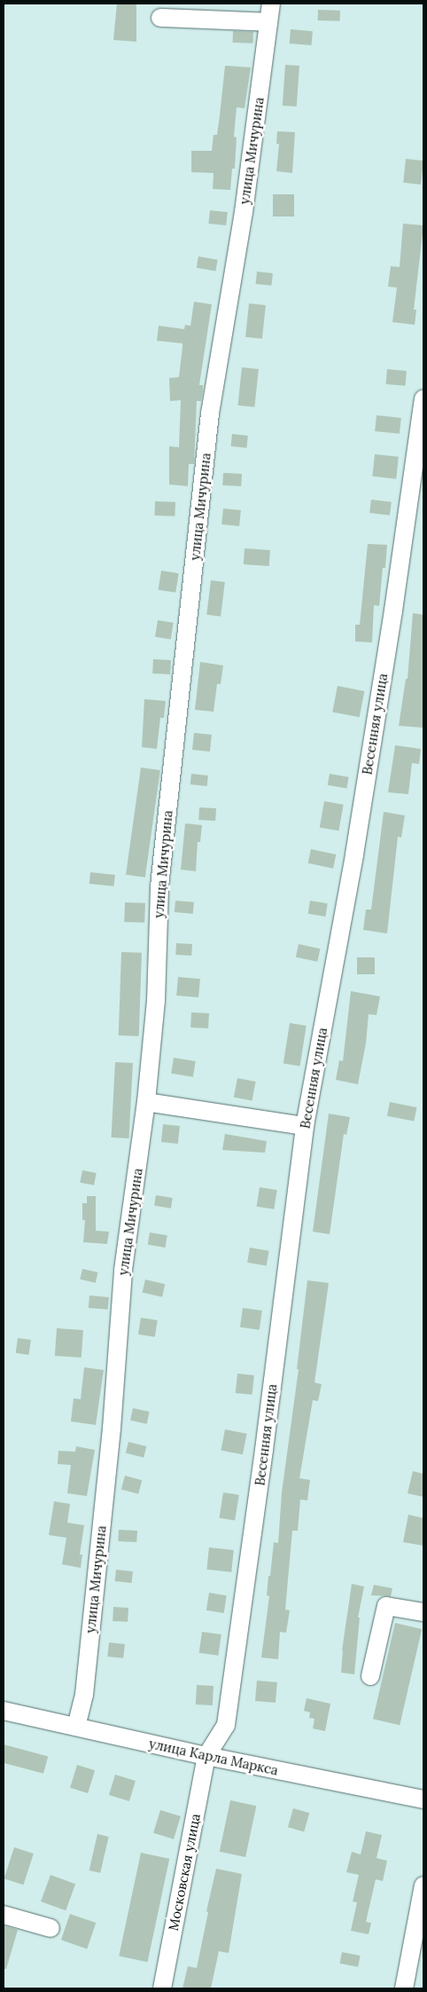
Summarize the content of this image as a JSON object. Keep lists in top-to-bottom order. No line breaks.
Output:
{"streets":{"street":["улица Мичурина","Весенняя улица","улица Карла Маркса","Московская улица"]},"crossings":[["улица Мичурина","улица Карла Маркса"],["Весенняя улица","улица Карла Маркса"],["Весенняя улица","Московская улица"],["улица Карла Маркса","Московская улица"]]}
